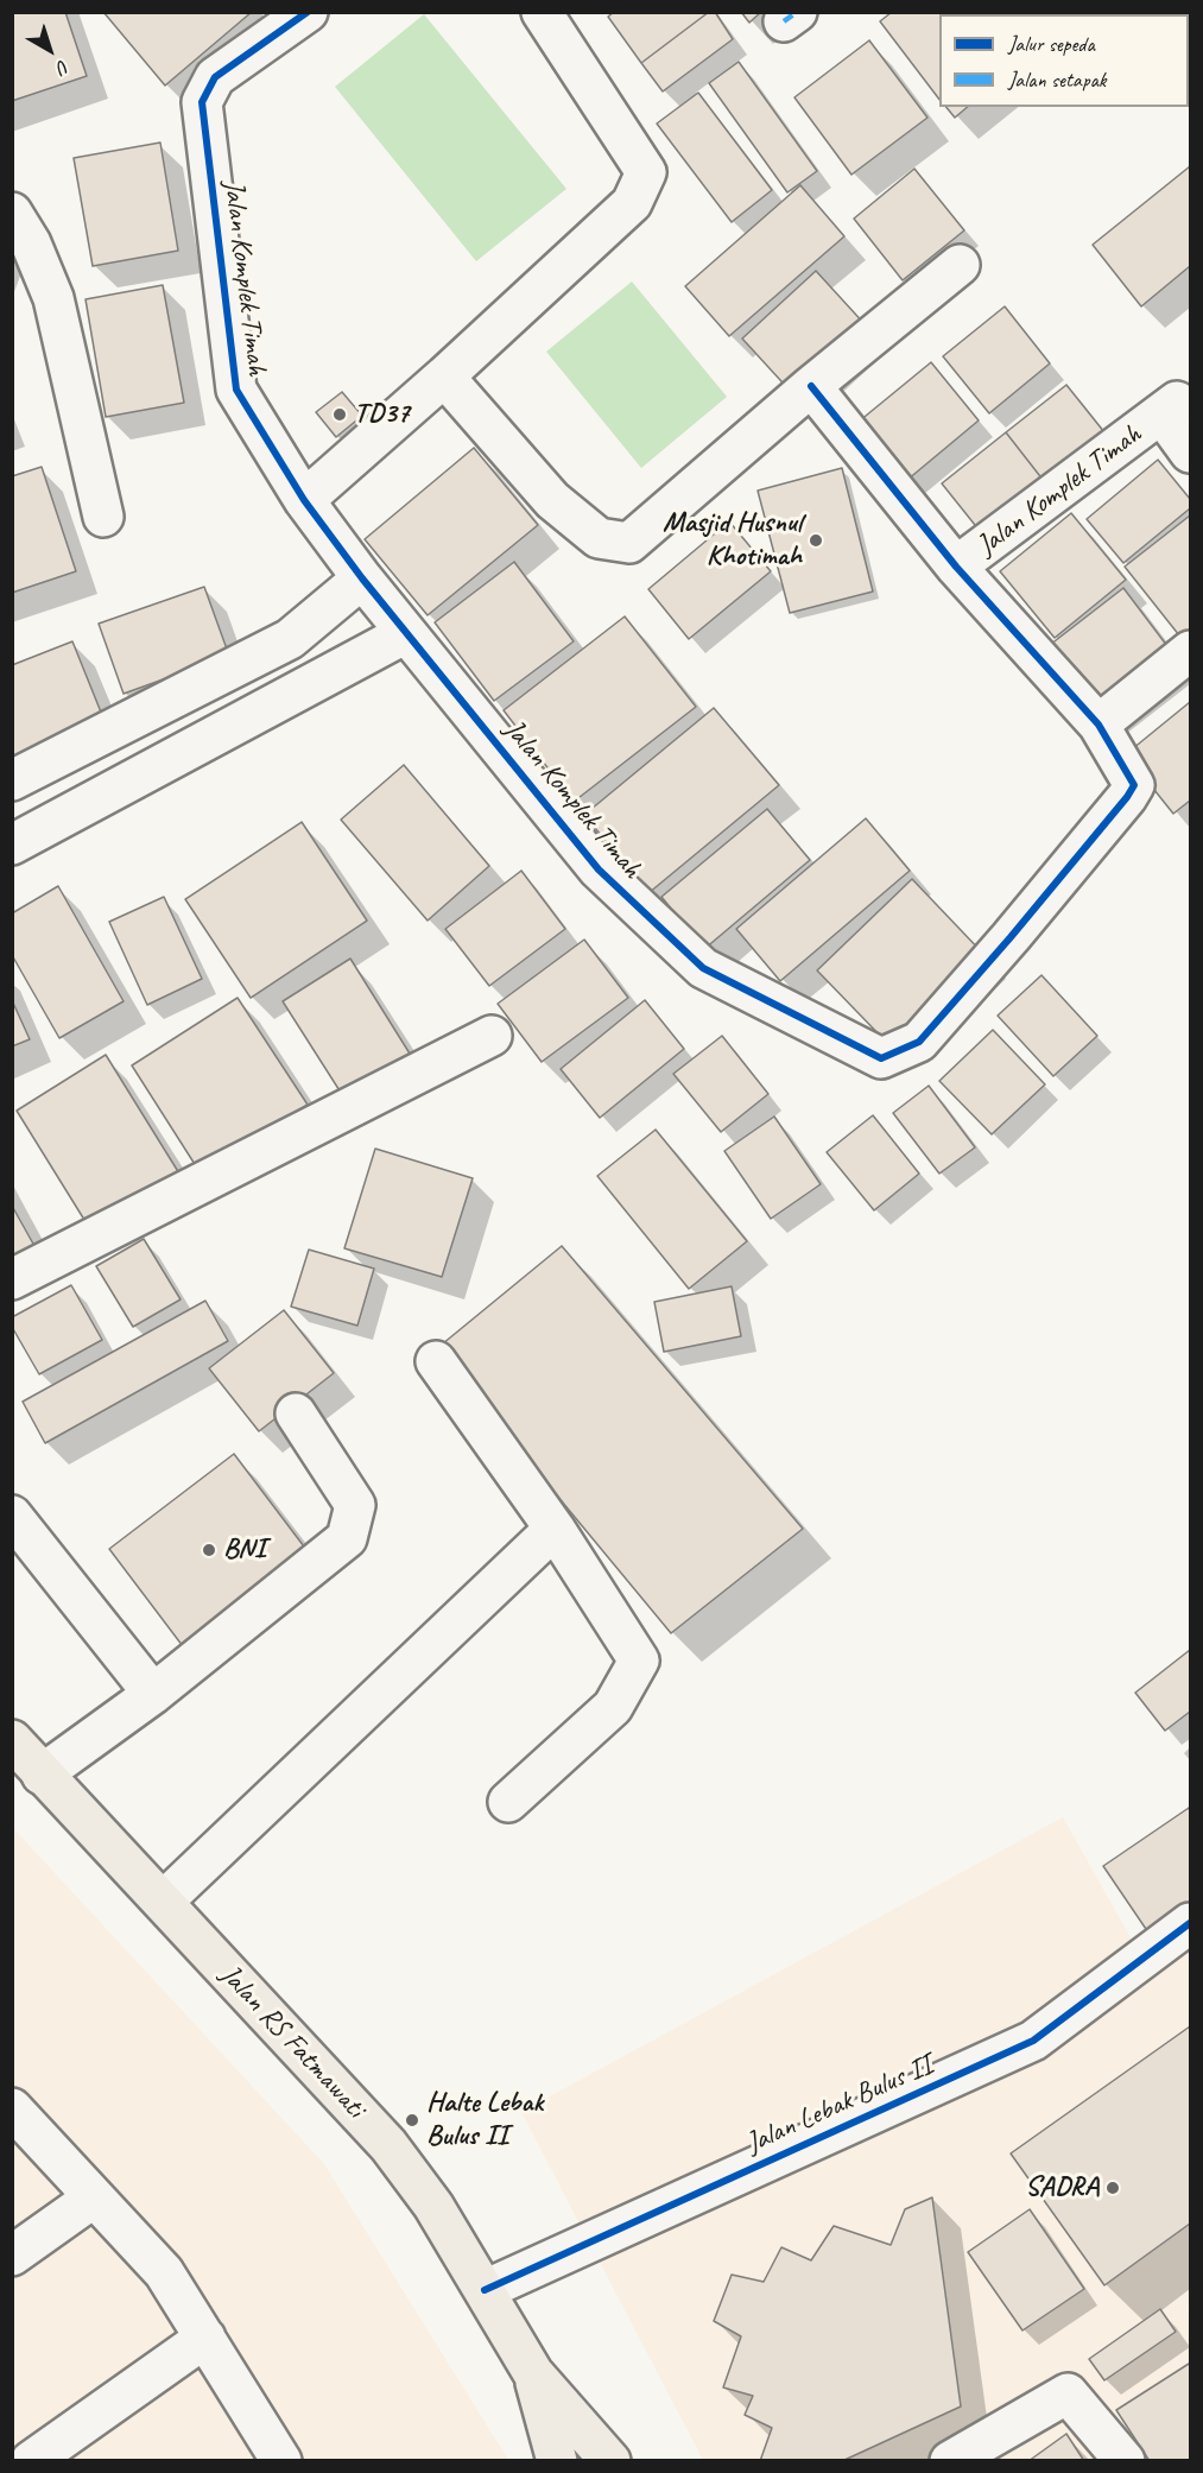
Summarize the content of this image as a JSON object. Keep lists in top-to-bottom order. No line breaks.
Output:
{"streets":{"main road":["Jalan RS Fatmawati"],"street":["Jalan Komplek Timah","Jalan Lebak Bulus II"]},"crossings":[["Jalan RS Fatmawati","Jalan Lebak Bulus II"]],"places":["TD37","Masjid Husnul Khotimah","BNI","Halte Lebak Bulus II","SADRA"],"legend":["Jalur sepeda","Jalan setapak"],"north":"bottom right"}
